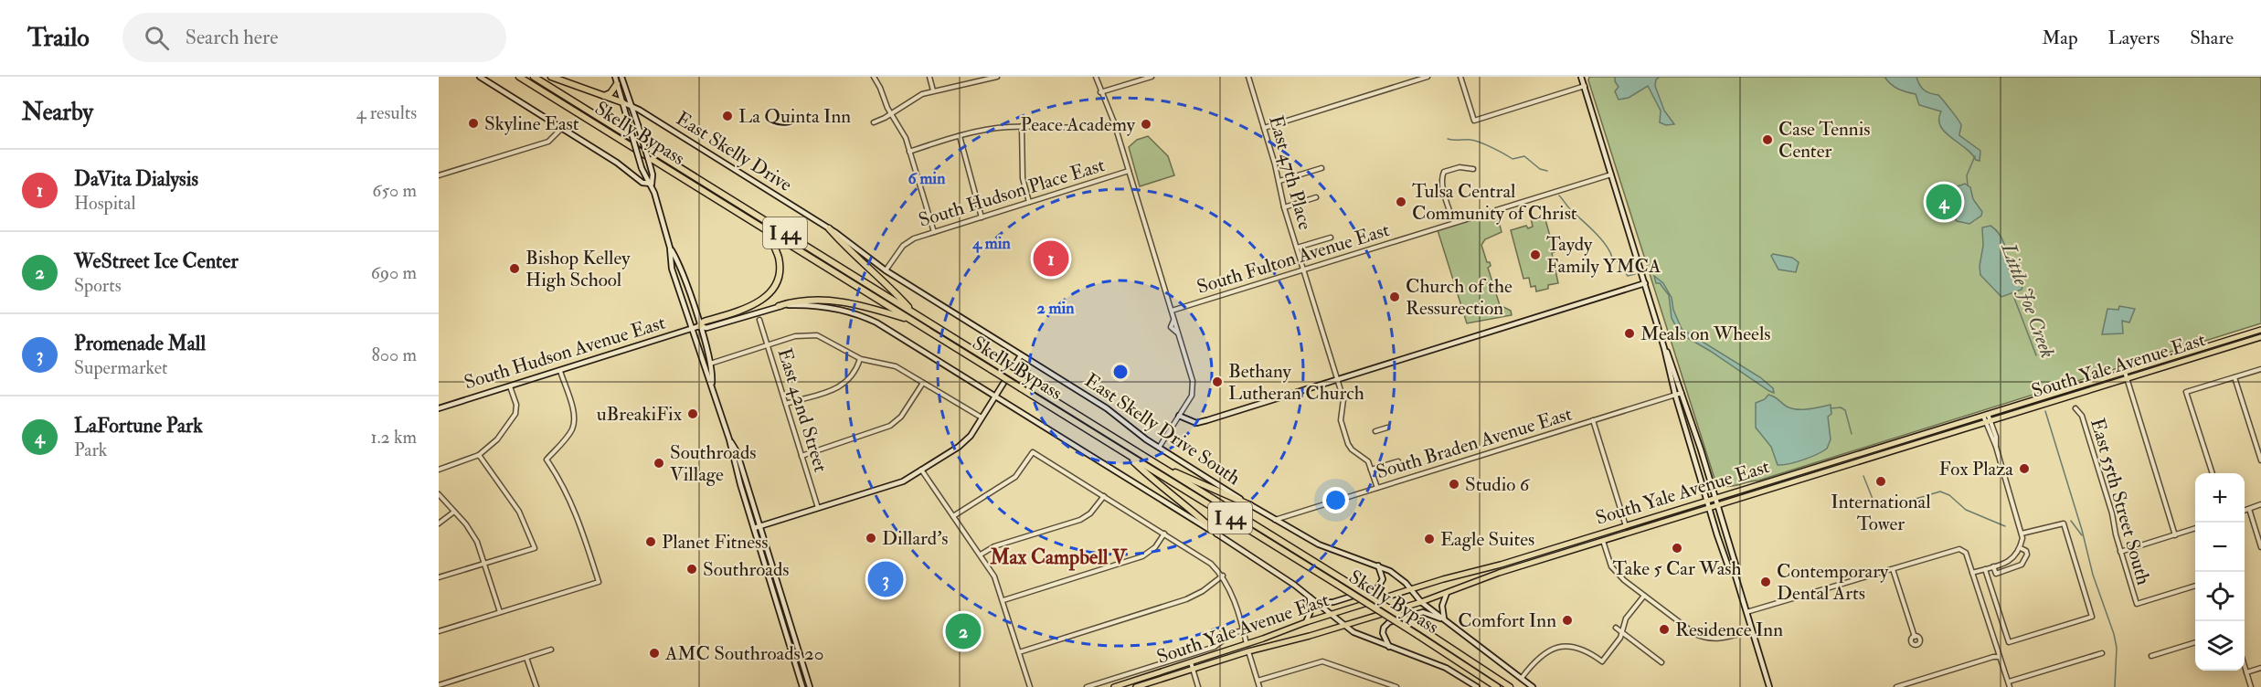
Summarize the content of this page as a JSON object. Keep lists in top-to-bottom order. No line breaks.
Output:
{"streets":{"highway":["Skelly Bypass","I 44"],"main road":["East Skelly Drive","South Hudson Avenue East","South Yale Avenue East","East Skelly Drive South"],"street":["East 47th Place","South Hudson Place East","South Fulton Avenue East","East 42nd Street","South Braden Avenue East","East 55th Street South"]},"crossings":[["East Skelly Drive","East Skelly Drive South"],["East 47th Place","South Fulton Avenue East"],["East 47th Place","South Braden Avenue East"],["South Hudson Place East","East Skelly Drive South"],["South Yale Avenue East","East Skelly Drive South"],["East Skelly Drive South","South Braden Avenue East"]],"districts":["Max Campbell V"],"water":["Little Joe Creek"],"places":["La Quinta Inn","Skyline East","Peace Academy","Case Tennis Center","Tulsa Central Community of Christ","Taydy Family YMCA","Bishop Kelley High School","Church of the Ressurection","Meals on Wheels","Bethany Lutheran Church","uBreakiFix","Southroads Village","Fox Plaza","International Tower","Studio 6","Dillard's","Eagle Suites","Planet Fitness","Take 5 Car Wash","Southroads","Contemporary Dental Arts","Comfort Inn","Residence Inn","AMC Southroads 20"],"page":{"header":"Trailo","search":"Search here","nav":["Map","Layers","Share"],"heading":["Nearby","4 results"],"list":[{"mark":"1","name":"DaVita Dialysis","note":"Hospital","value":"650 m"},{"mark":"2","name":"WeStreet Ice Center","note":"Sports","value":"690 m"},{"mark":"3","name":"Promenade Mall","note":"Supermarket","value":"800 m"},{"mark":"4","name":"LaFortune Park","note":"Park","value":"1.2 km"}],"pins":["4","1","3","2"],"map_buttons":["+","−"]},"rings":["6 min","4 min","2 min"]}
